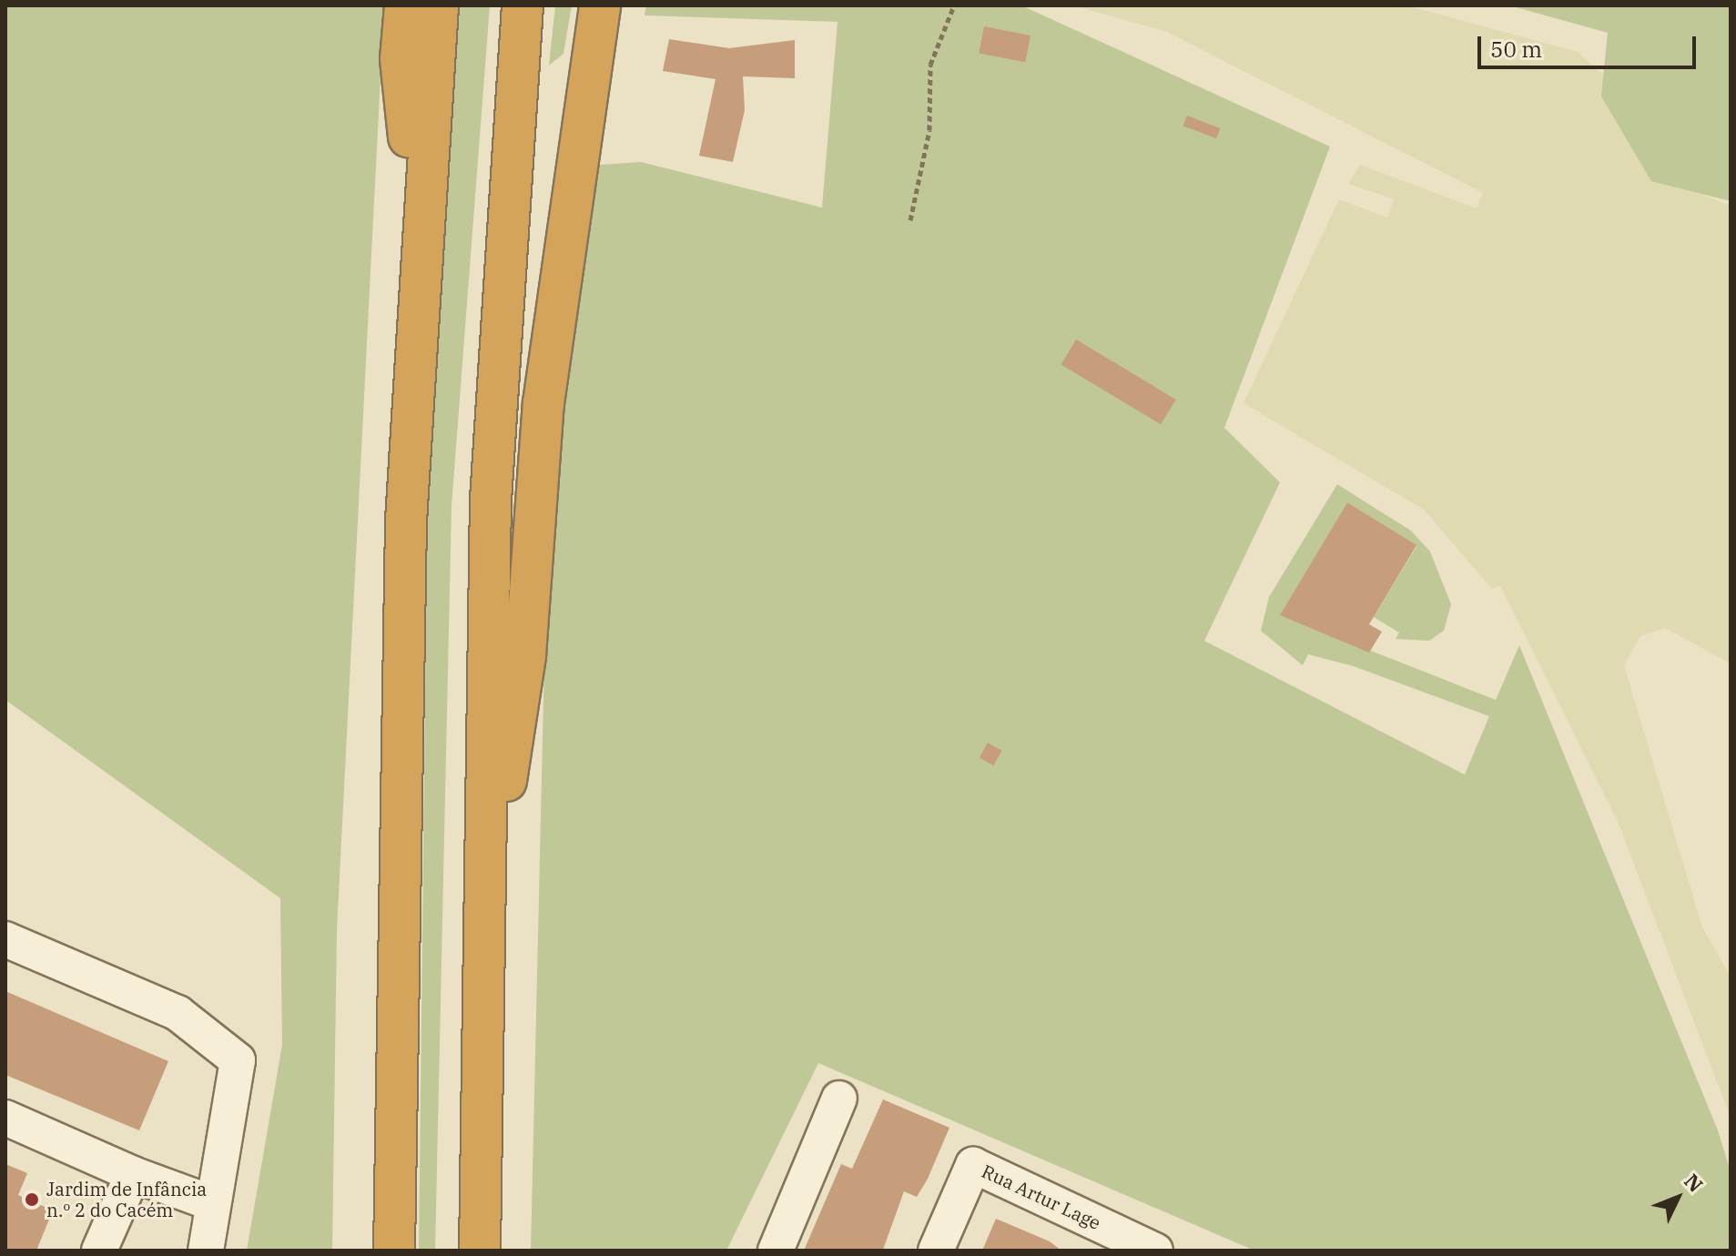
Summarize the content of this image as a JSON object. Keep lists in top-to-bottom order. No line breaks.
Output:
{"streets":{"street":["Rua Artur Lage"]},"places":["Jardim de Infância n.º 2 do Cacém"],"scale_bar":"50 m","north":"top right"}
